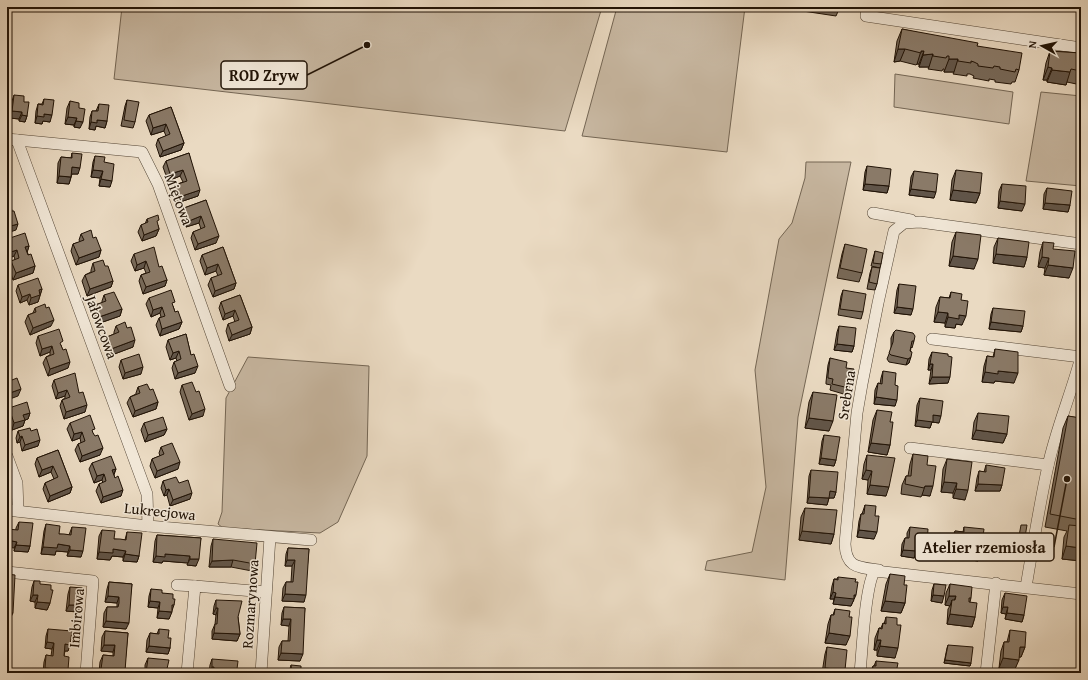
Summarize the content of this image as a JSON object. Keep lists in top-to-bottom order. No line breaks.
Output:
{"streets":{"street":["Miętowa","Jałowcowa","Srebrna","Lukrecjowa","Rozmarynowa","Imbirowa"]},"crossings":[["Miętowa","Jałowcowa"],["Jałowcowa","Lukrecjowa"],["Lukrecjowa","Rozmarynowa"]],"places":["ROD Zryw","Atelier rzemiosła"],"north":"left"}
